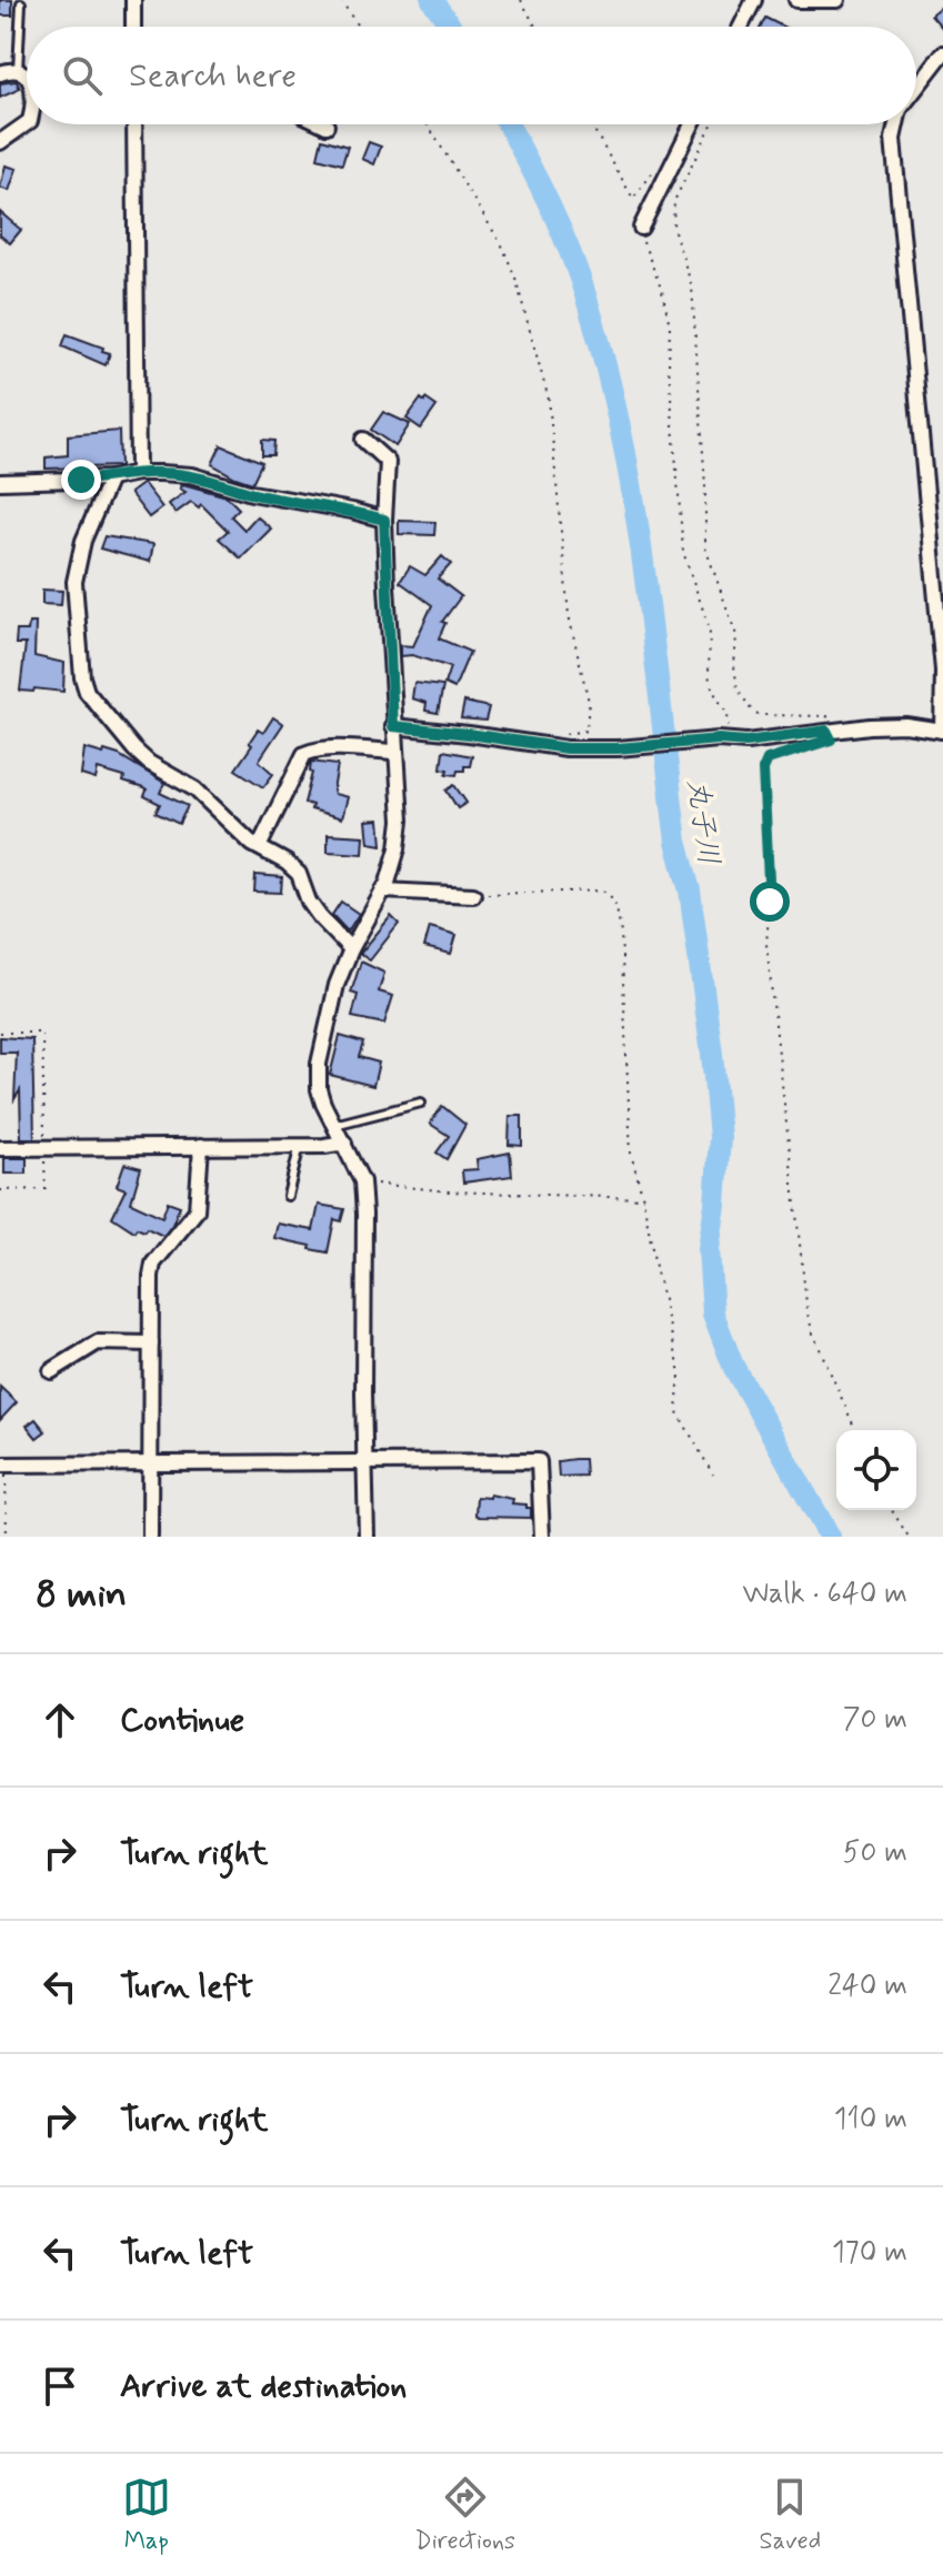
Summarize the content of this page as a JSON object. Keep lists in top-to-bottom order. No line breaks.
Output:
{"water":["丸子川"],"page":{"search":"Search here","heading":["8 min","Walk · 640 m"],"list":[["Continue","70 m"],["Turn right","50 m"],["Turn left","240 m"],["Turn right","110 m"],["Turn left","170 m"],"Arrive at destination"],"nav":["Map","Directions","Saved"]}}
